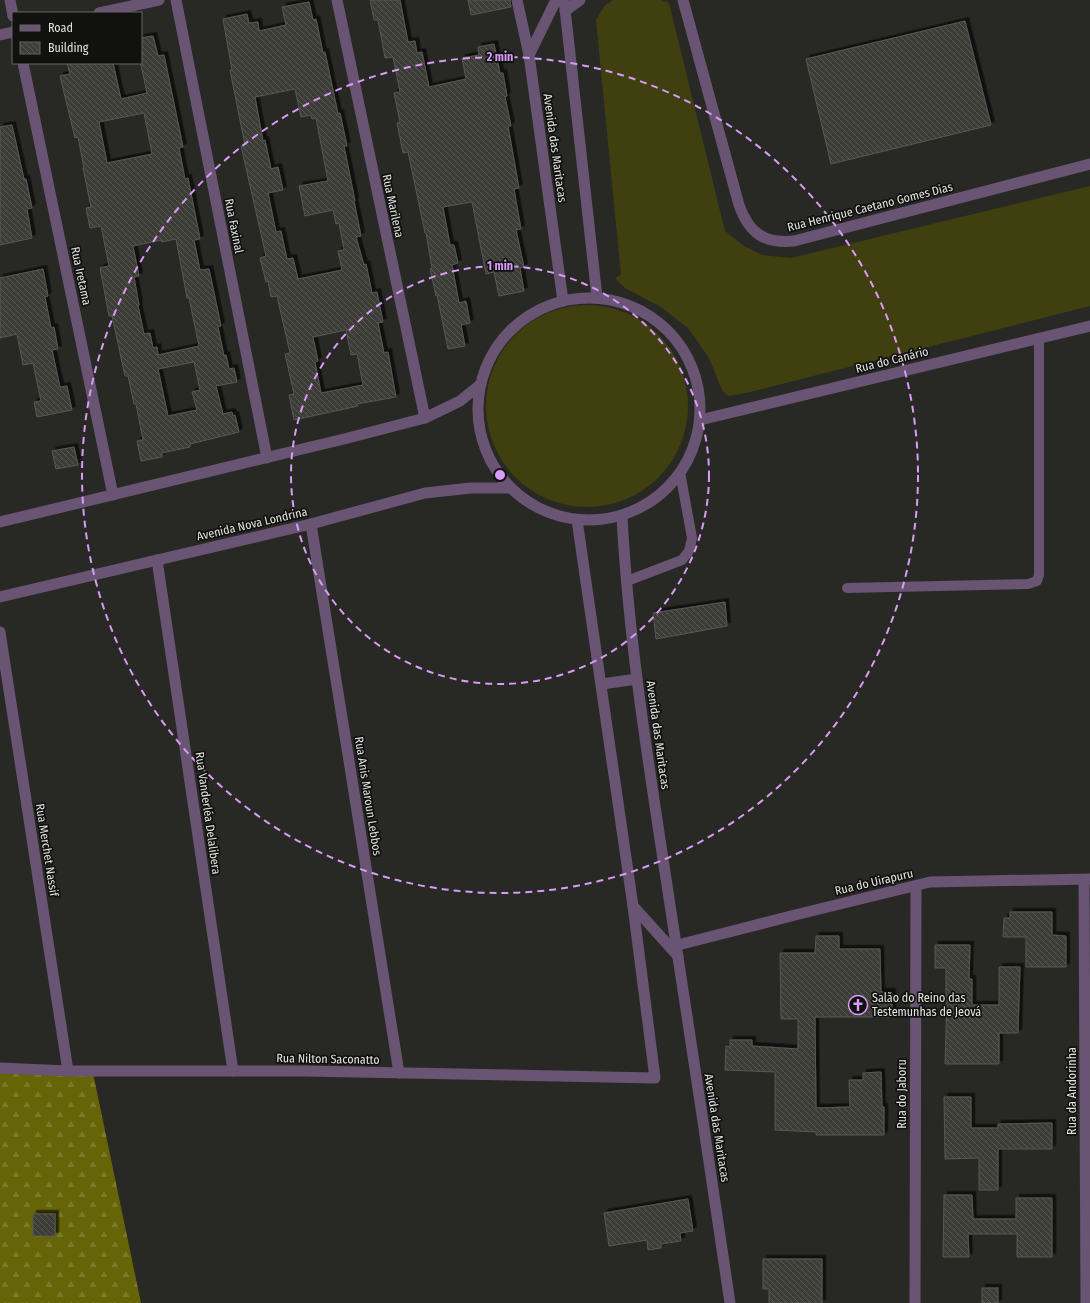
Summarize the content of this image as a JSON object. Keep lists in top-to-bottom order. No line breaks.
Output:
{"streets":{"street":["Avenida das Maritacas","Rua Marilena","Rua Henrique Caetano Gomes Dias","Rua Faxinal","Rua Iretama","Rua do Canário","Avenida Nova Londrina","Rua Anis Maroun Lebbos","Rua Vanderléa Delalibera","Rua Merchet Nassif","Rua do Uirapuru","Rua Nilton Saconatto","Rua da Andorinha","Rua do Jaboru"]},"crossings":[["Avenida das Maritacas","Rua do Uirapuru"],["Avenida Nova Londrina","Rua Anis Maroun Lebbos"],["Avenida Nova Londrina","Rua Vanderléa Delalibera"],["Rua Anis Maroun Lebbos","Rua Nilton Saconatto"],["Rua Vanderléa Delalibera","Rua Nilton Saconatto"],["Rua Merchet Nassif","Rua Nilton Saconatto"],["Rua do Uirapuru","Rua da Andorinha"],["Rua do Uirapuru","Rua do Jaboru"]],"places":{"church":["Salão do Reino das Testemunhas de Jeová"]},"legend":["Road","Building"],"rings":["2 min","1 min"]}
